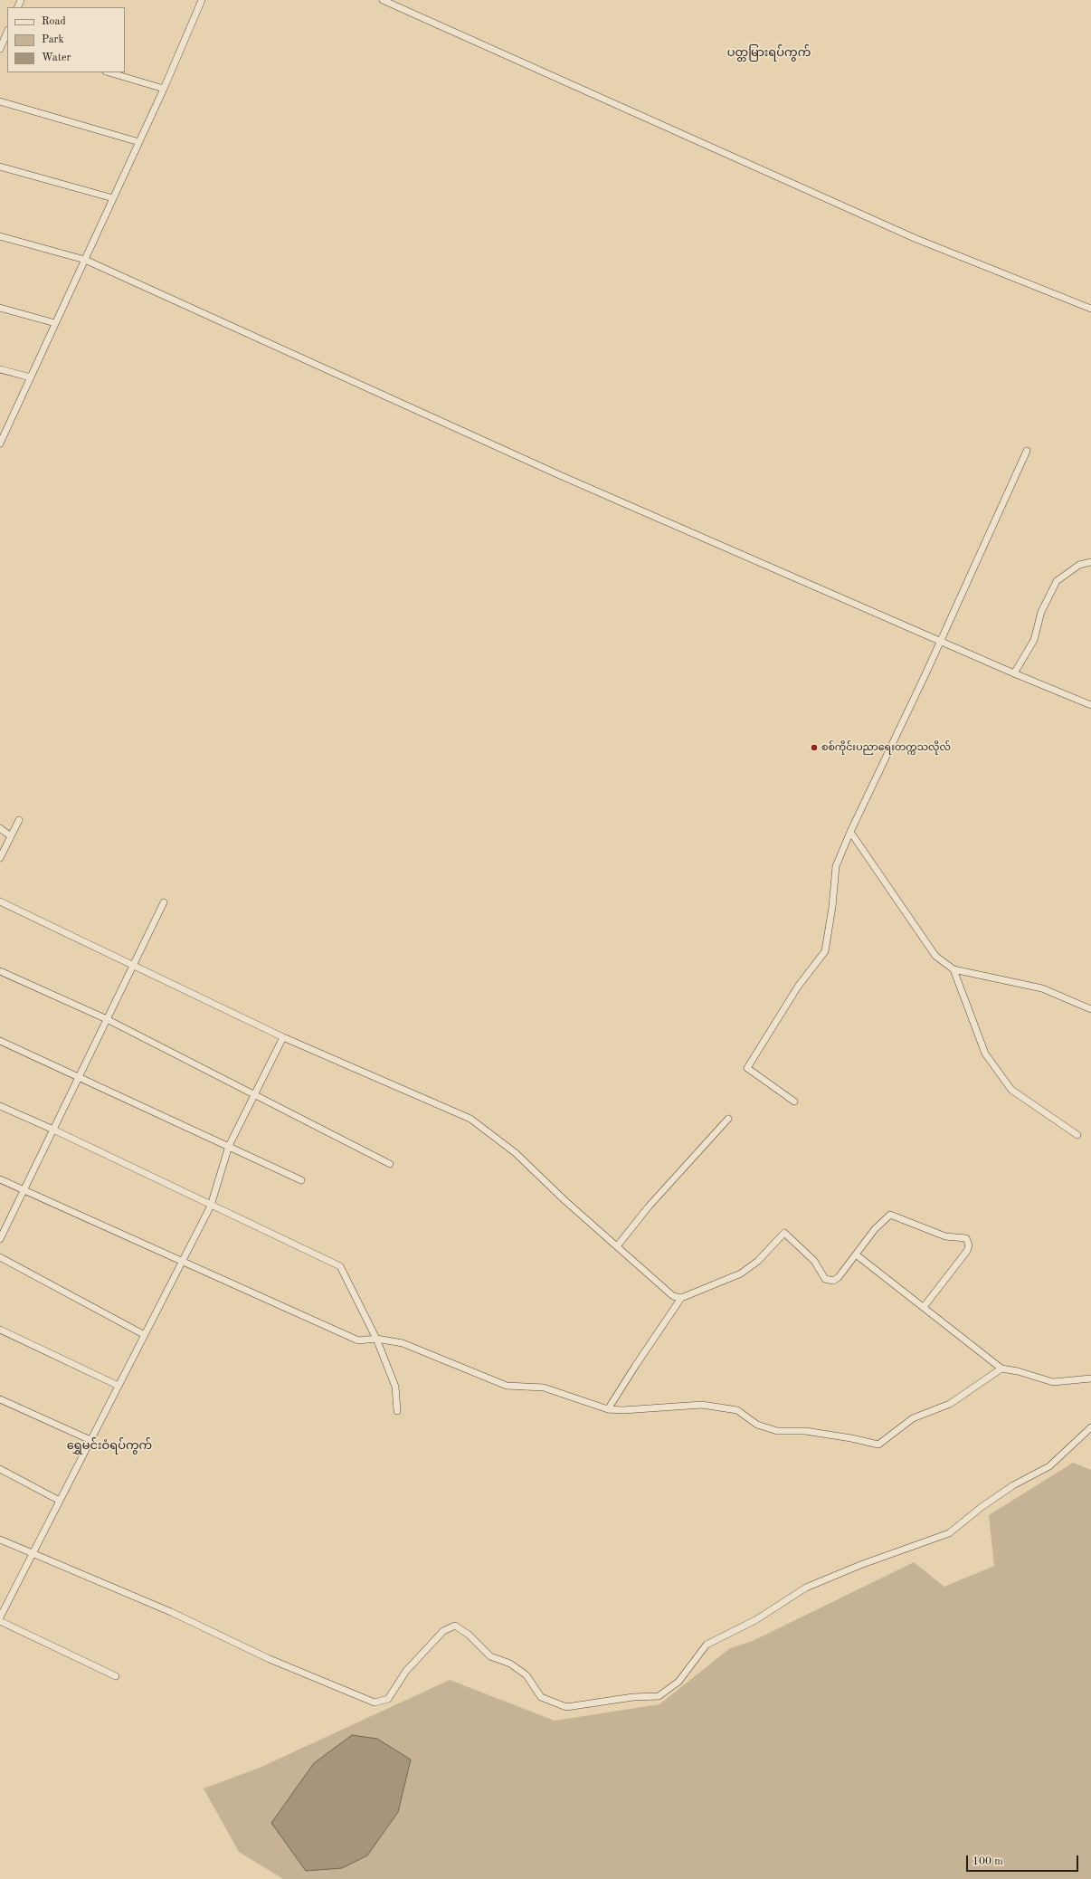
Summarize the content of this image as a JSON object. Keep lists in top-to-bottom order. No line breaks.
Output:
{"districts":["ပတ္တမြားရပ်ကွက်","ရွှေမင်းဝံရပ်ကွက်"],"places":["စစ်ကိုင်းပညာရေးတက္ကသလိုလ်"],"legend":["Road","Park","Water"],"scale_bar":"100 m"}
